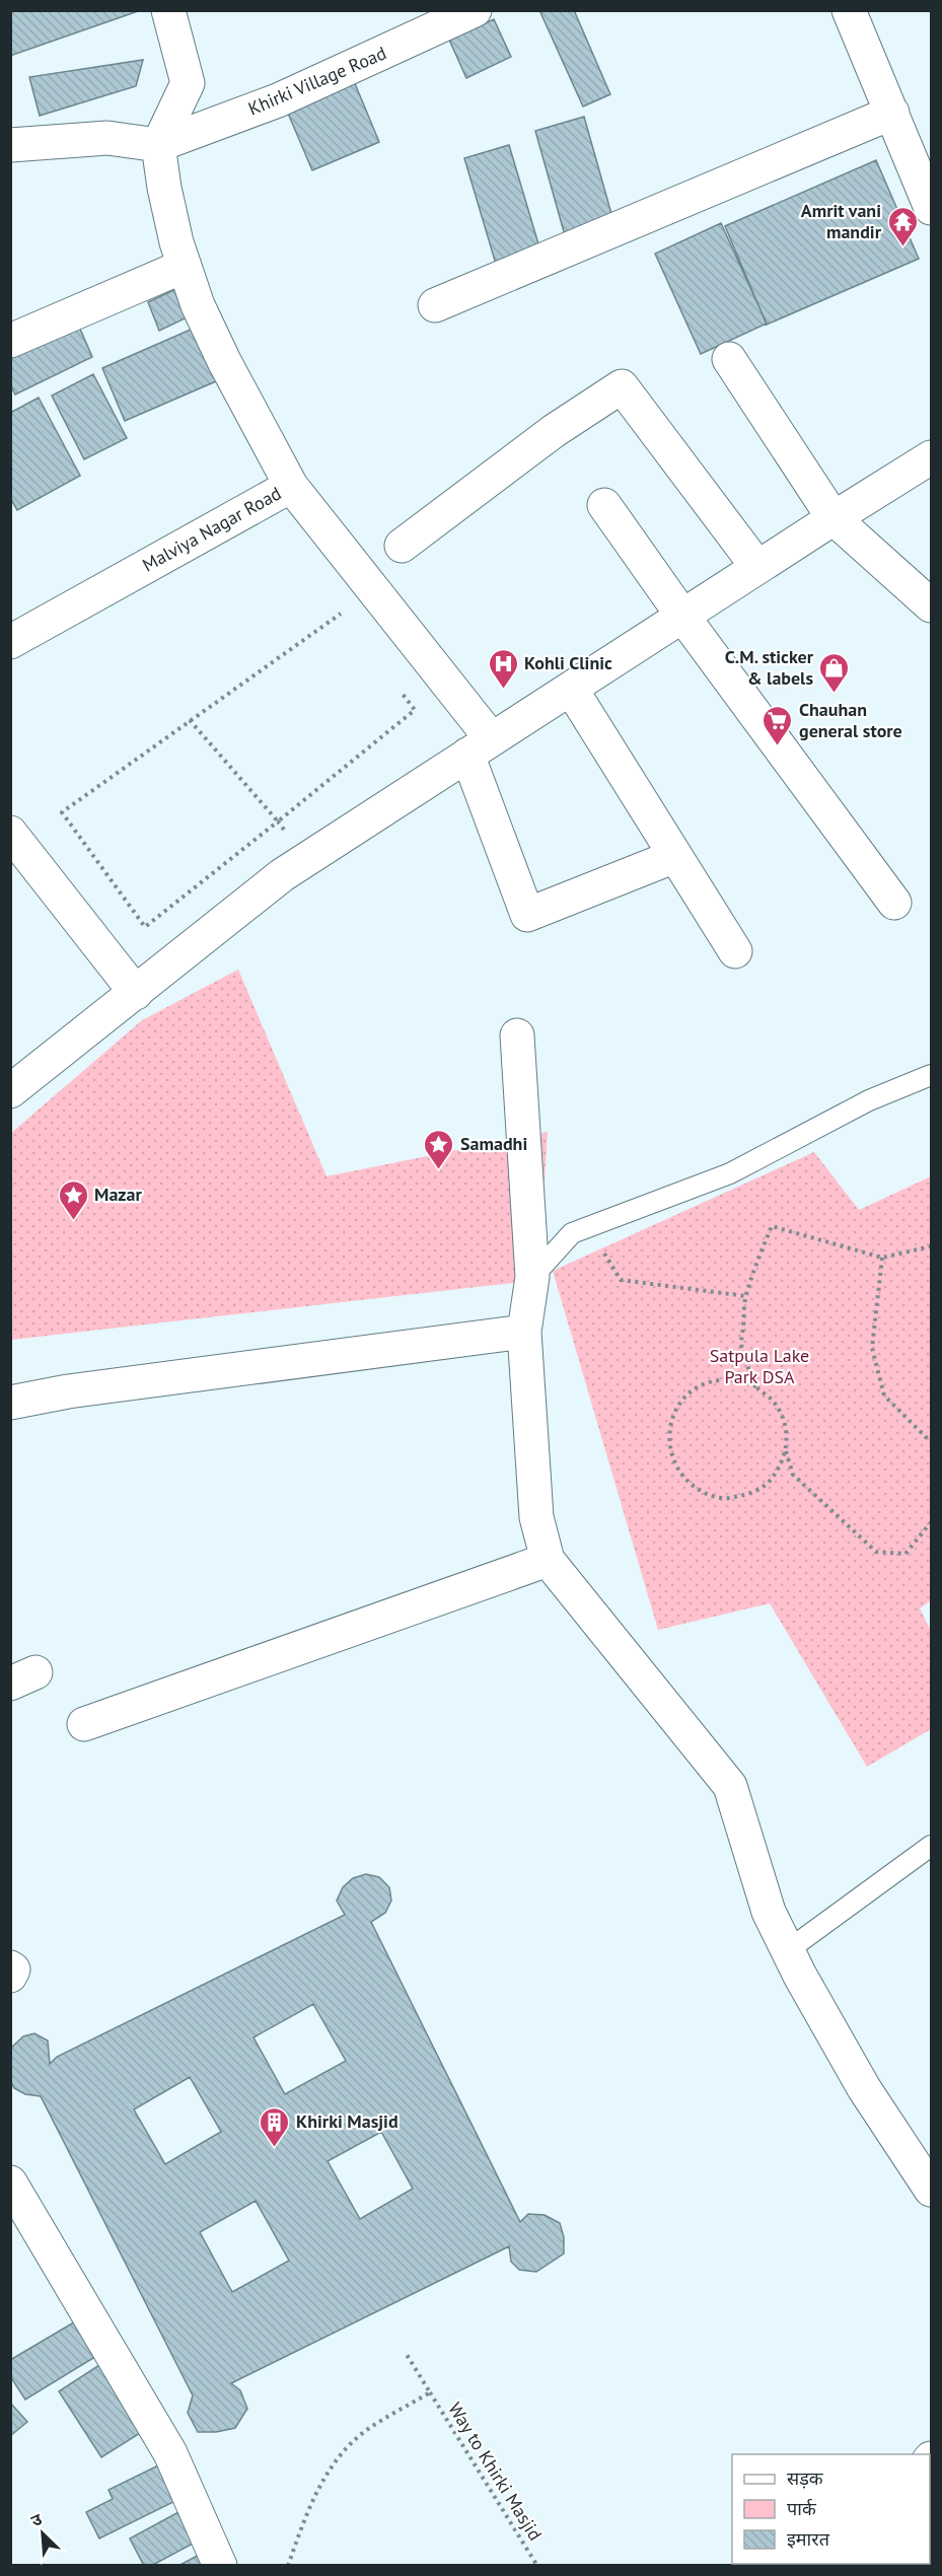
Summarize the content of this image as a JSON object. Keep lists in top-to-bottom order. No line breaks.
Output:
{"streets":{"street":["Khirki Village Road","Malviya Nagar Road"],"path":["Way to Khirki Masjid"]},"parks":["Satpula Lake Park DSA"],"places":{"temple":["Amrit vani mandir"],"hospital":["Kohli Clinic"],"shop":["C.M. sticker & labels"],"supermarket":["Chauhan general store"],"place":["Samadhi","Mazar"],"building":["Khirki Masjid"]},"legend":["सड़क","पार्क","इमारत"],"north":"top left"}
